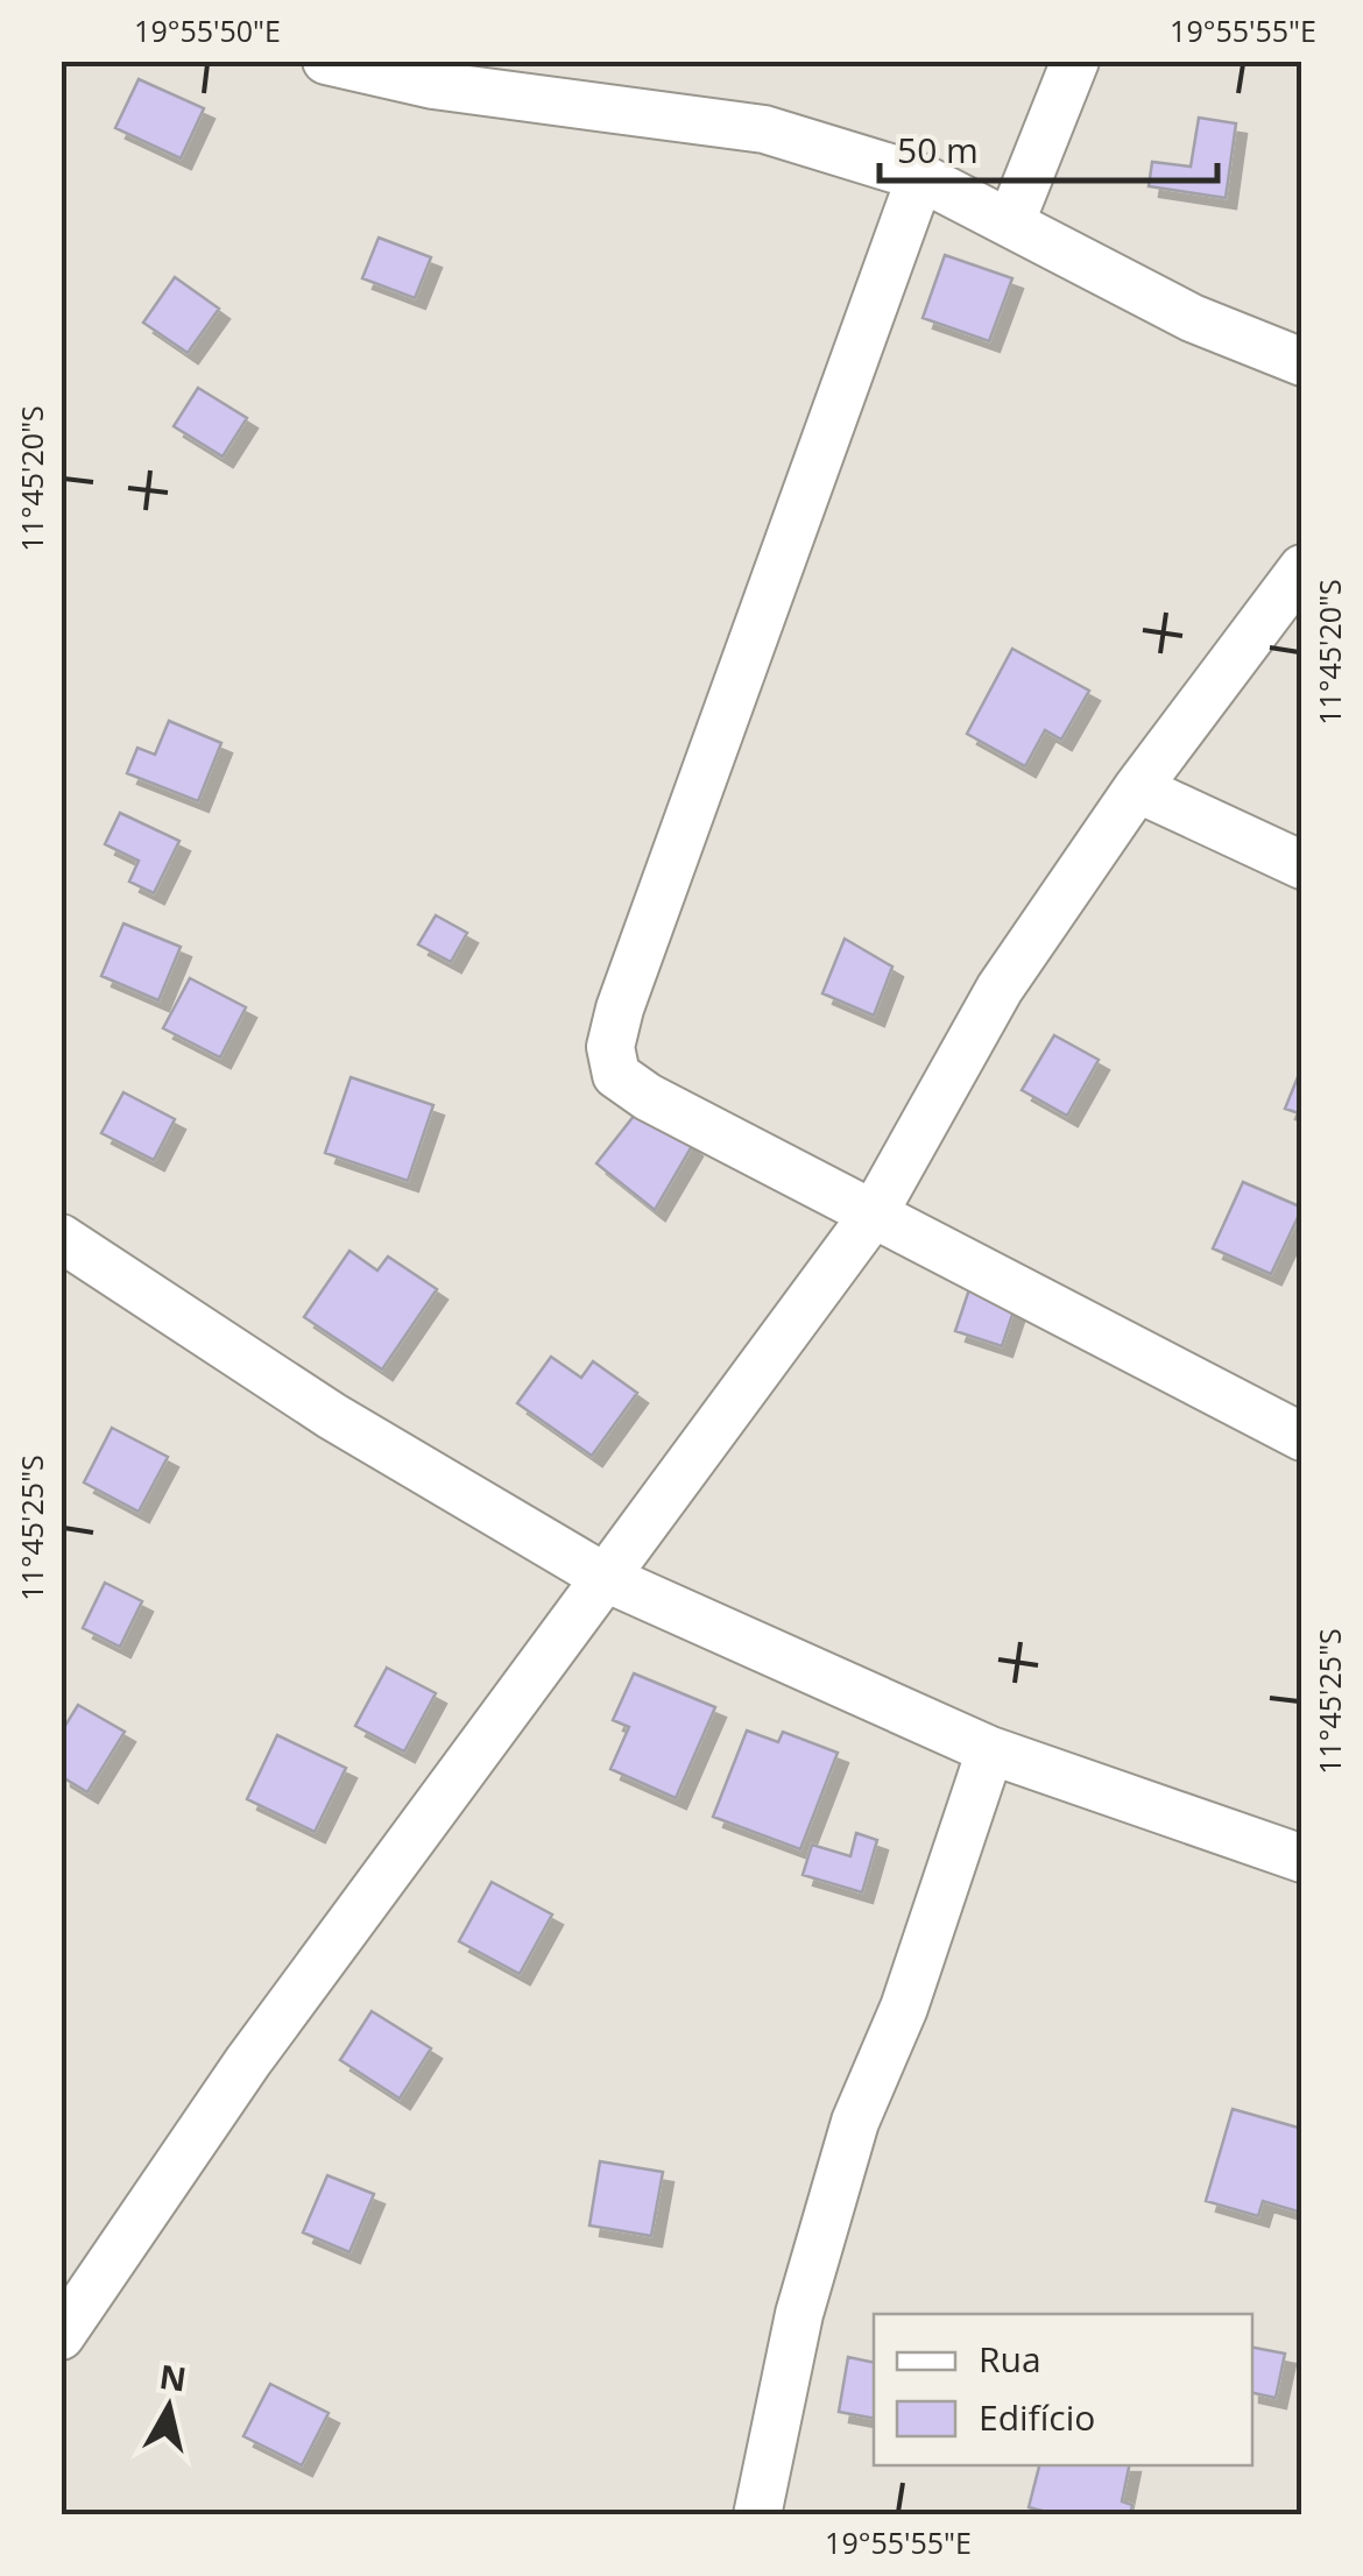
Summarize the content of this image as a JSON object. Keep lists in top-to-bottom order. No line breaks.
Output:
{"legend":["Rua","Edifício"],"scale_bar":"50 m","north":"top","coordinates":["19°55'50\"E","19°55'55\"E","11°45'20\"S","11°45'25\"S"]}
